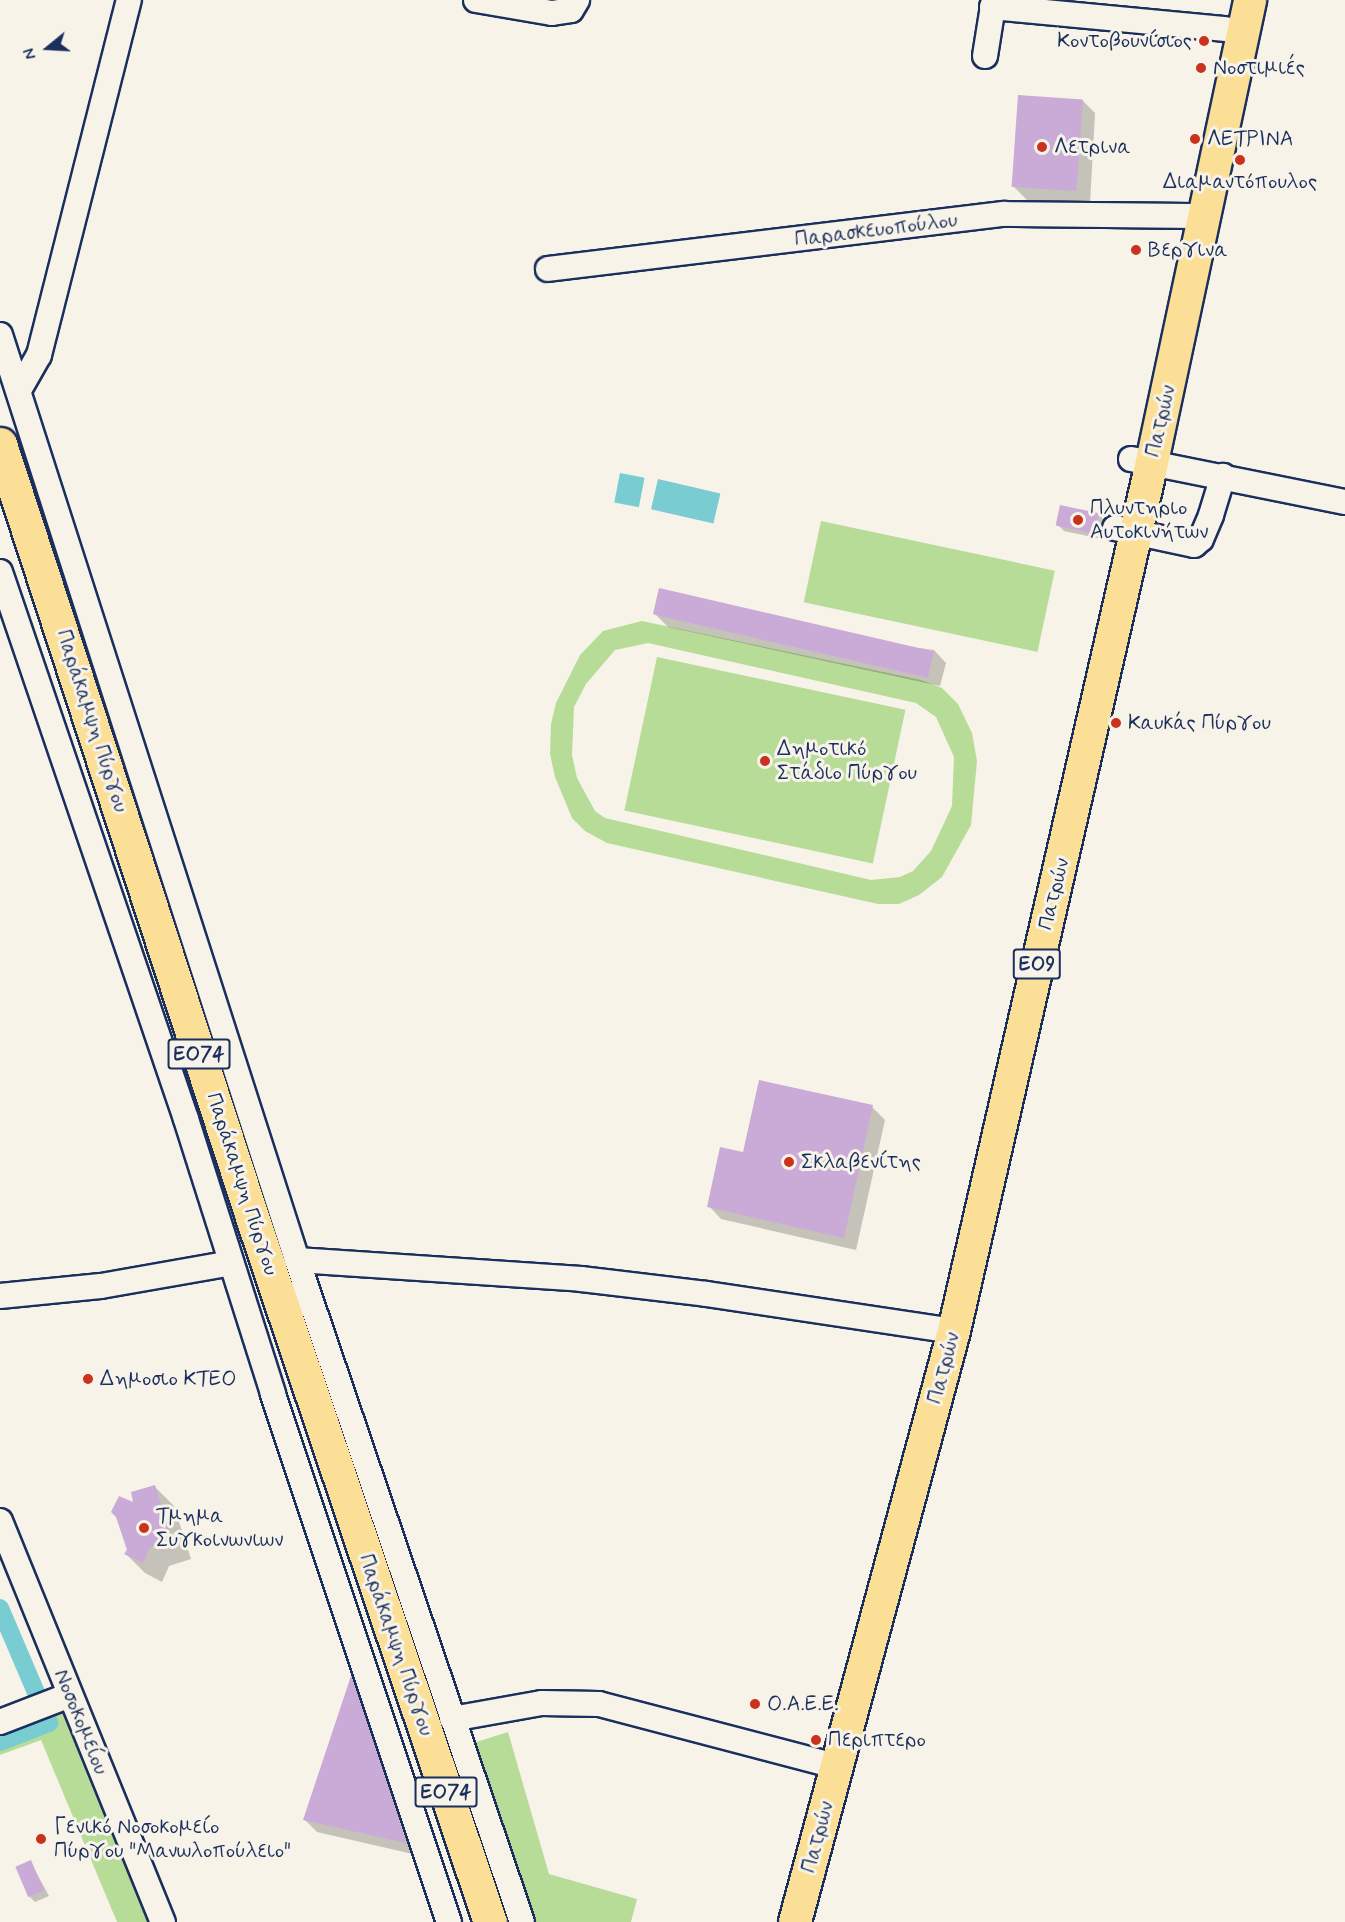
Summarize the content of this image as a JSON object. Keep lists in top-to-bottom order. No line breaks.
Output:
{"streets":{"highway":["Παράκαμψη Πύργου","ΕΟ74"],"main road":["Πατρών","ΕΟ9"],"street":["Παρασκευοπούλου","Νοσοκομείου"]},"crossings":[["Παρασκευοπούλου","Πατρών"]],"places":["Κοντοβουνίσιος","Νοστιμιές","ΛΕΤΡΙΝΑ","Λετρινα","Διαμαντόπουλος","Βεργινα","Πλυντηριο Αυτοκινήτων","Καυκάς Πύργου","Δημοτικό Στάδιο Πύργου","Σκλαβενίτης","Δημοσιο ΚΤΕΟ","Τμημα Συγκοινωνιων","Ο.Α.Ε.Ε.","Περιπτερο","Γενικό Νοσοκομείο Πύργου \"Μανωλοπούλειο\""],"north":"left"}
